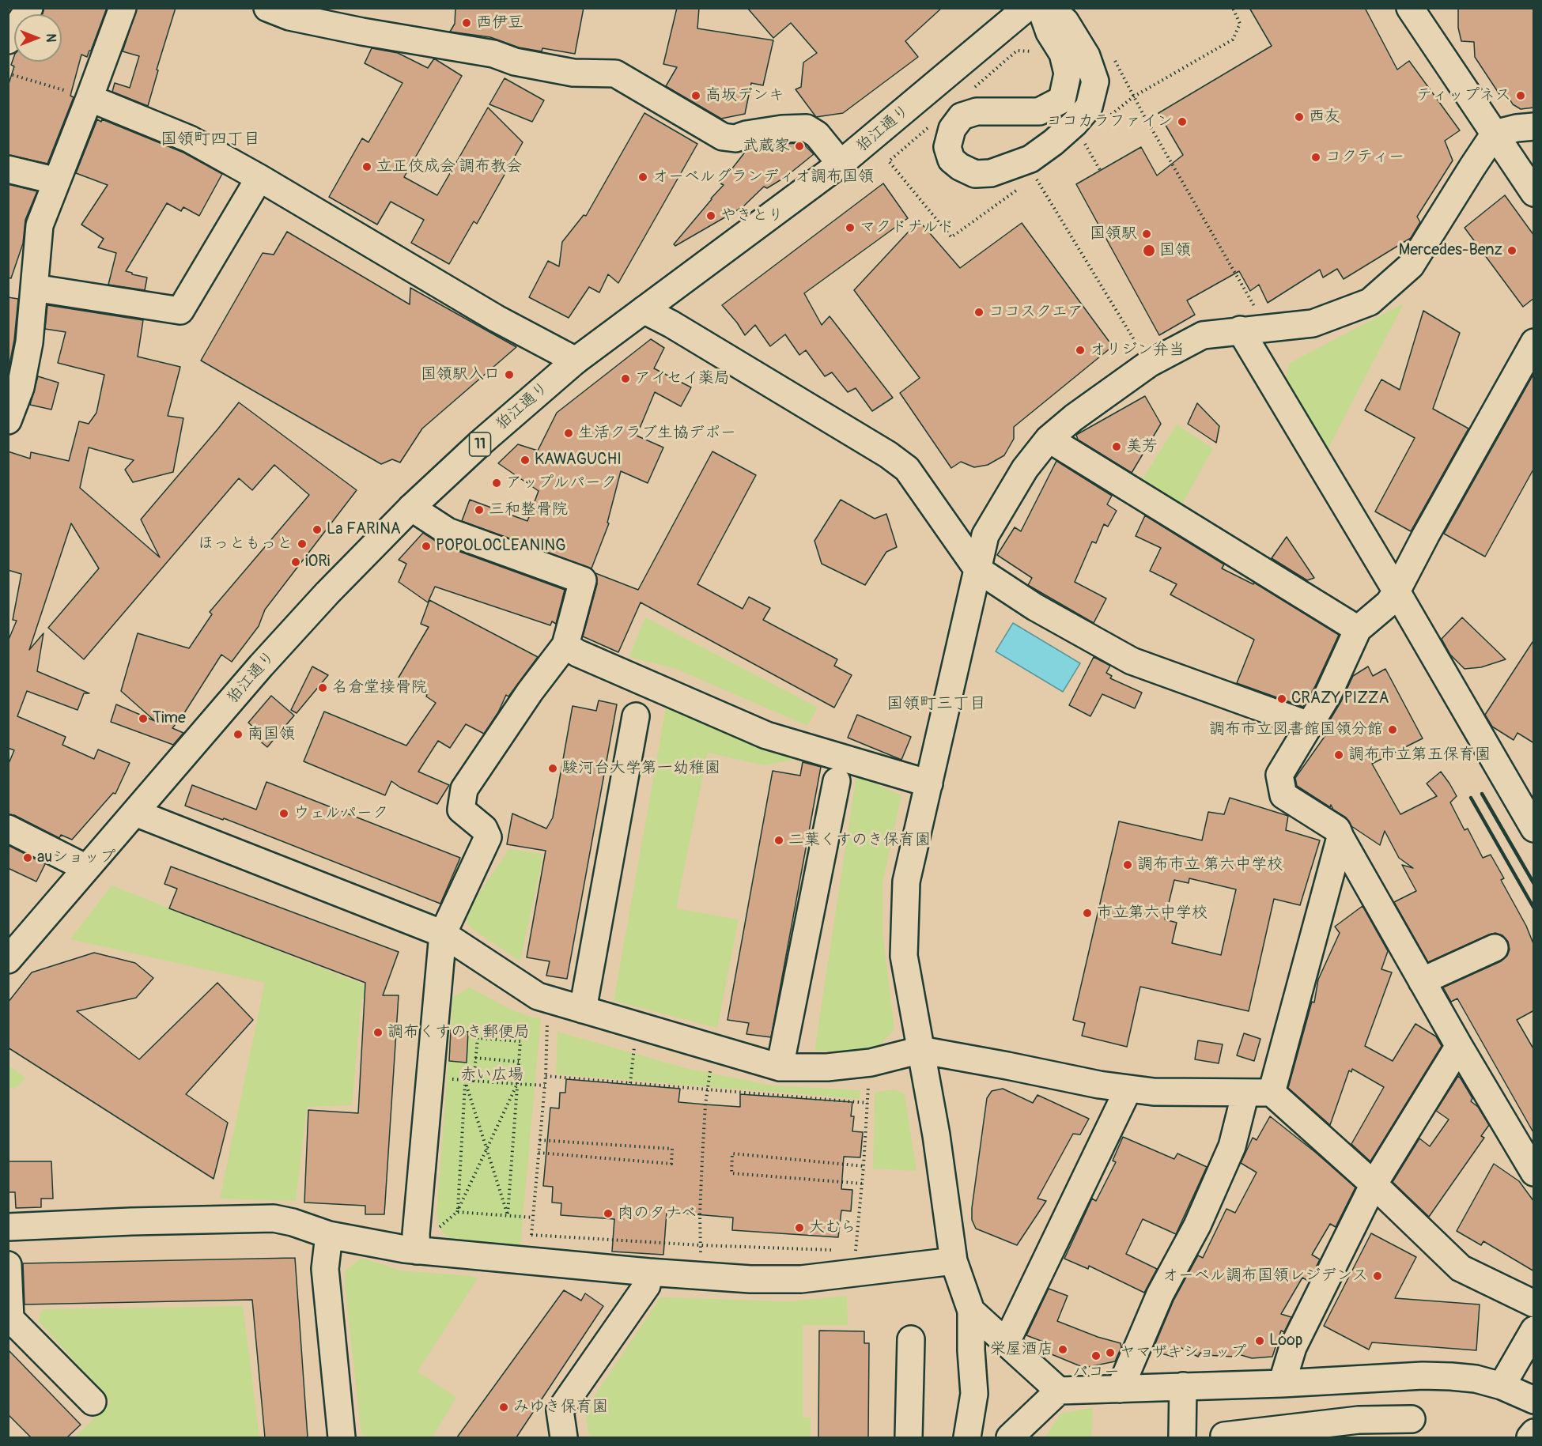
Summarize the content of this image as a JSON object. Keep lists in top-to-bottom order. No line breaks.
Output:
{"streets":{"street":["狛江通り","11"]},"districts":["国領町四丁目","国領町三丁目"],"parks":["赤い広場"],"places":["西伊豆","高坂デンキ","ティップネス","西友","ココカラファイン","武蔵家","コクティー","立正佼成会 調布教会","オーベルグランディオ調布国領","やきとり","マクドナルド","国領駅","国領","Mercedes-Benz","ココスクエア","オリジン弁当","国領駅入口","アイセイ薬局","生活クラブ生協デポー","美芳","KAWAGUCHI","アップルパーク","三和整骨院","La FARINA","ほっともっと","POPOLOCLEANING","iORi","名倉堂接骨院","CRAZY PIZZA","Time","調布市立図書館国領分館","南国領","調布市立第五保育園","駿河台大学第一幼稚園","ウェルパーク","二葉くすのき保育園","auショップ","調布市立 第六中学校","市立第六中学校","調布くすのき郵便局","肉のタナベ","大むら","オーベル調布国領レジデンス","Loop","栄屋酒店","ヤマザキショップ","パコー","みゆき保育園"],"north":"right"}
